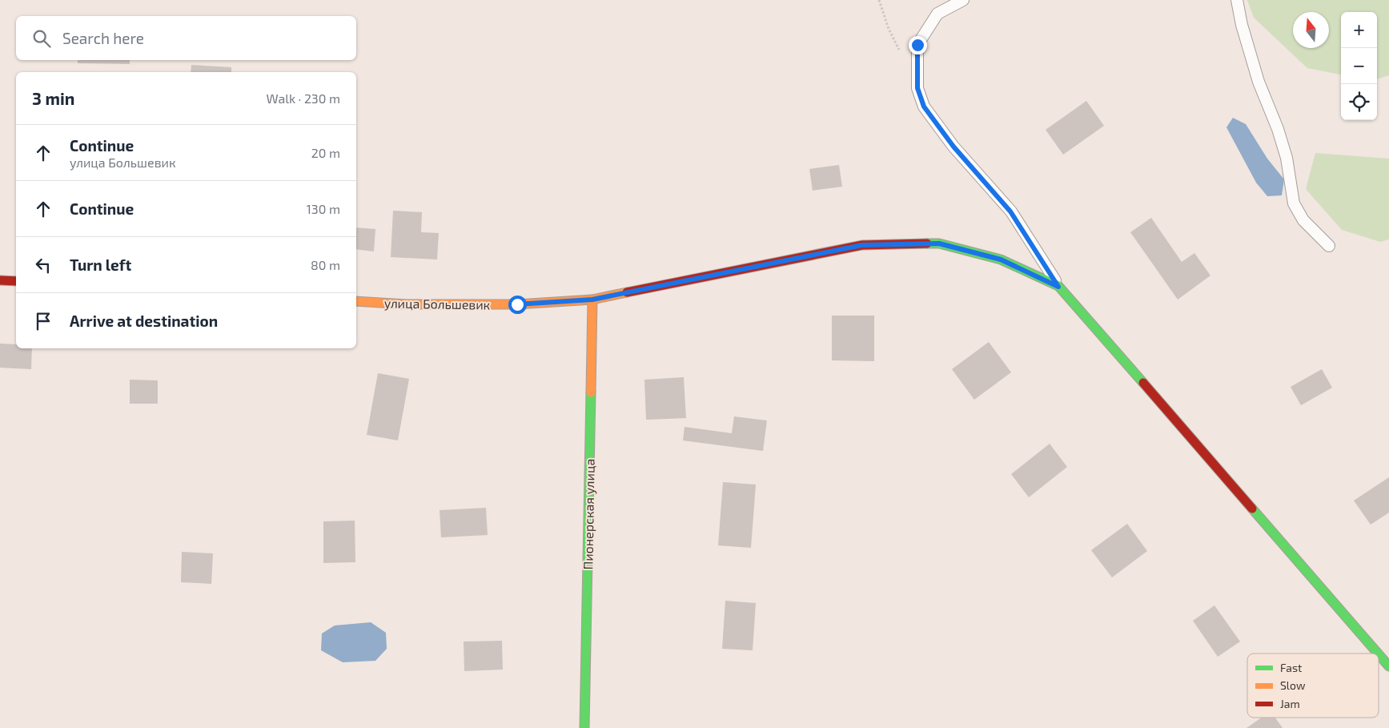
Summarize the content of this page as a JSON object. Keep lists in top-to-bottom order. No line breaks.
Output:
{"streets":{"main road":["улица Большевик","Пионерская улица"]},"crossings":[["улица Большевик","Пионерская улица"]],"legend":["Fast","Slow","Jam"],"north":"top","page":{"map_buttons":["+","−"],"search":"Search here","heading":["3 min","Walk · 230 m"],"list":[["Continue","улица Большевик","20 m"],["Continue","130 m"],["Turn left","80 m"],"Arrive at destination"]}}
